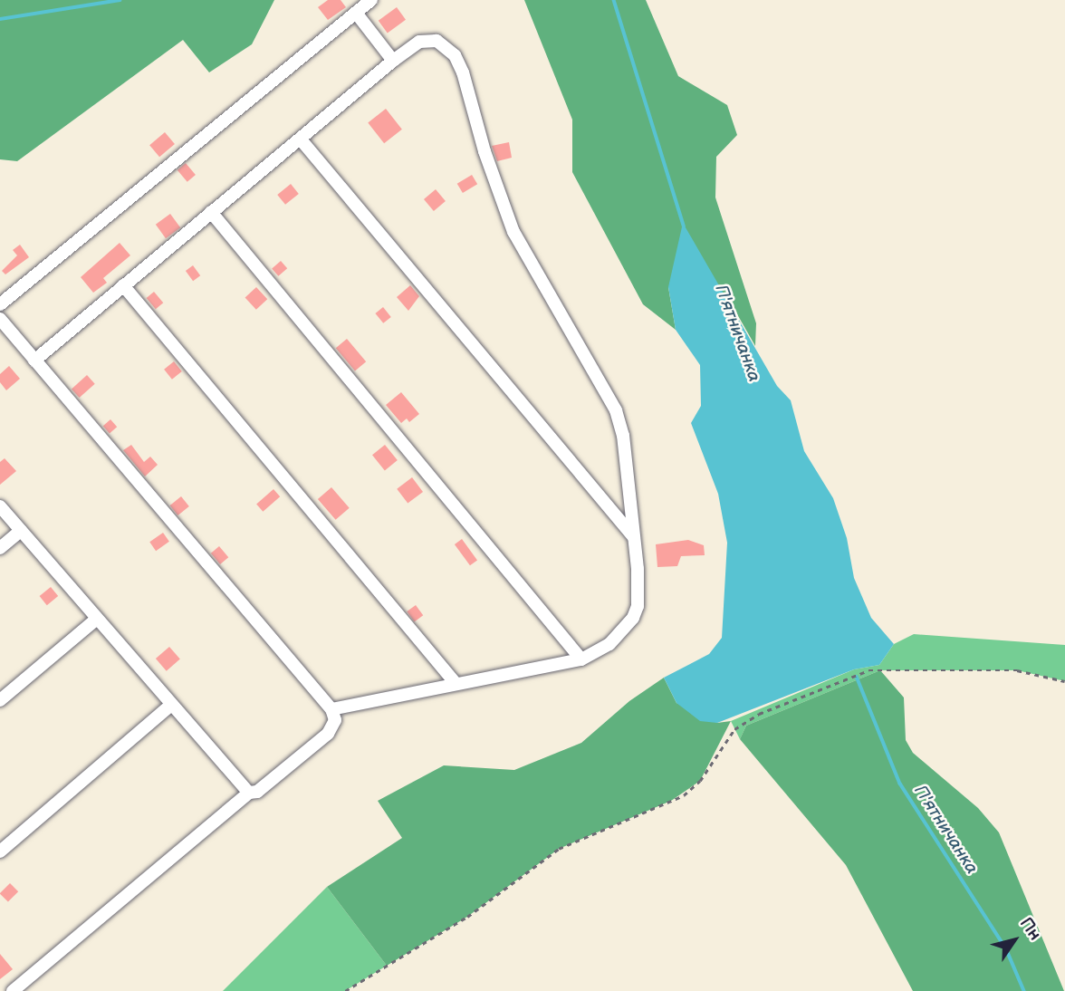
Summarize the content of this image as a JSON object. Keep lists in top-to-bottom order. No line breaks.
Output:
{"water":["П'ятничанка"],"north":"top right"}
